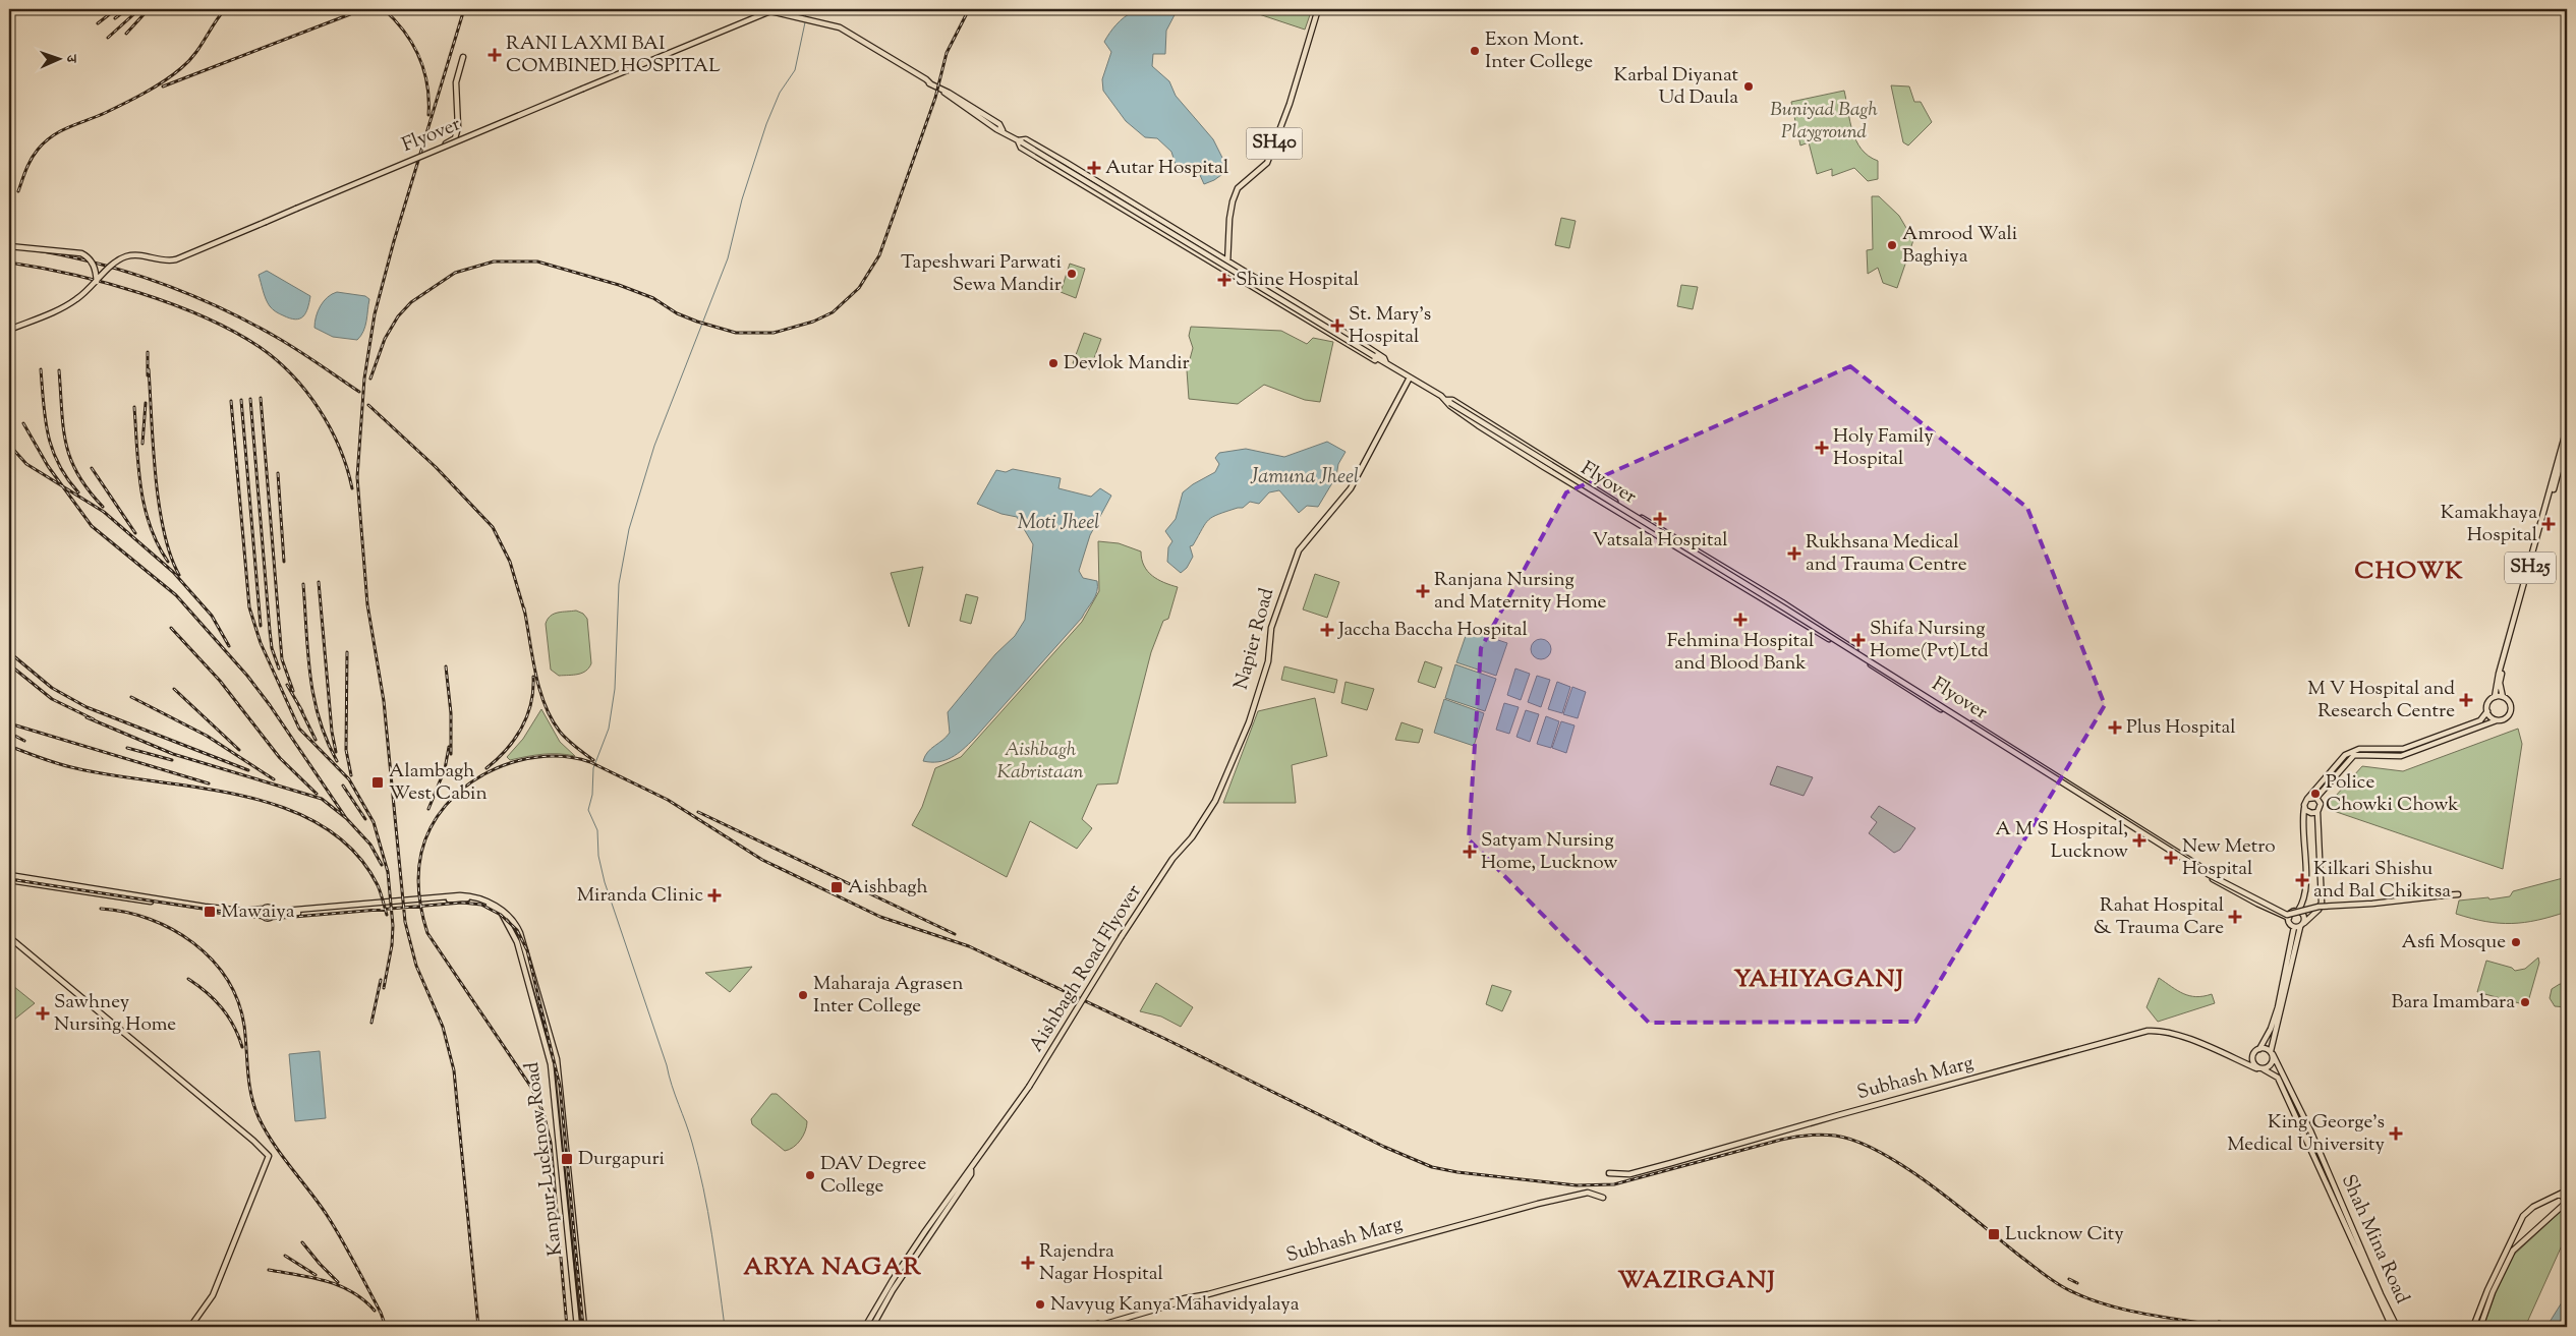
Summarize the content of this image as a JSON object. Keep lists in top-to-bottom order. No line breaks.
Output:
{"streets":{"main road":["Flyover","SH40","SH25","Napier Road","Aishbagh Road Flyover","Subhash Marg","Kanpur-Lucknow Road","Shah Mina Road"]},"crossings":[["Napier Road","Aishbagh Road Flyover"],["Subhash Marg","Shah Mina Road"]],"districts":["CHOWK","YAHIYAGANJ","ARYA NAGAR","WAZIRGANJ"],"water":["Jamuna Jheel","Moti Jheel"],"parks":["Buniyad Bagh Playground","Aishbagh Kabristaan"],"places":{"other":["Exon Mont. Inter College","Karbal Diyanat Ud Daula","Amrood Wali Baghiya","Tapeshwari Parwati Sewa Mandir","Devlok Mandir","Police Chowki Chowk","Asfi Mosque","Maharaja Agrasen Inter College","Bara Imambara","DAV Degree College","Navyug Kanya Mahavidyalaya"],"health":["RANI LAXMI BAI COMBINED HOSPITAL","Autar Hospital","Shine Hospital","St. Mary's Hospital","Holy Family Hospital","Vatsala Hospital","Kamakhaya Hospital","Rukhsana Medical and Trauma Centre","Ranjana Nursing and Maternity Home","Fehmina Hospital and Blood Bank","Jaccha Baccha Hospital","Shifa Nursing Home(Pvt)Ltd","M V Hospital and Research Centre","Plus Hospital","A M S Hospital, Lucknow","Satyam Nursing Home, Lucknow","New Metro Hospital","Kilkari Shishu and Bal Chikitsa","Miranda Clinic","Rahat Hospital & Trauma Care","Sawhney Nursing Home","King George's Medical University","Rajendra Nagar Hospital"],"transit":["Alambagh West Cabin","Aishbagh","Mawaiya","Durgapuri","Lucknow City"]},"north":"right"}
